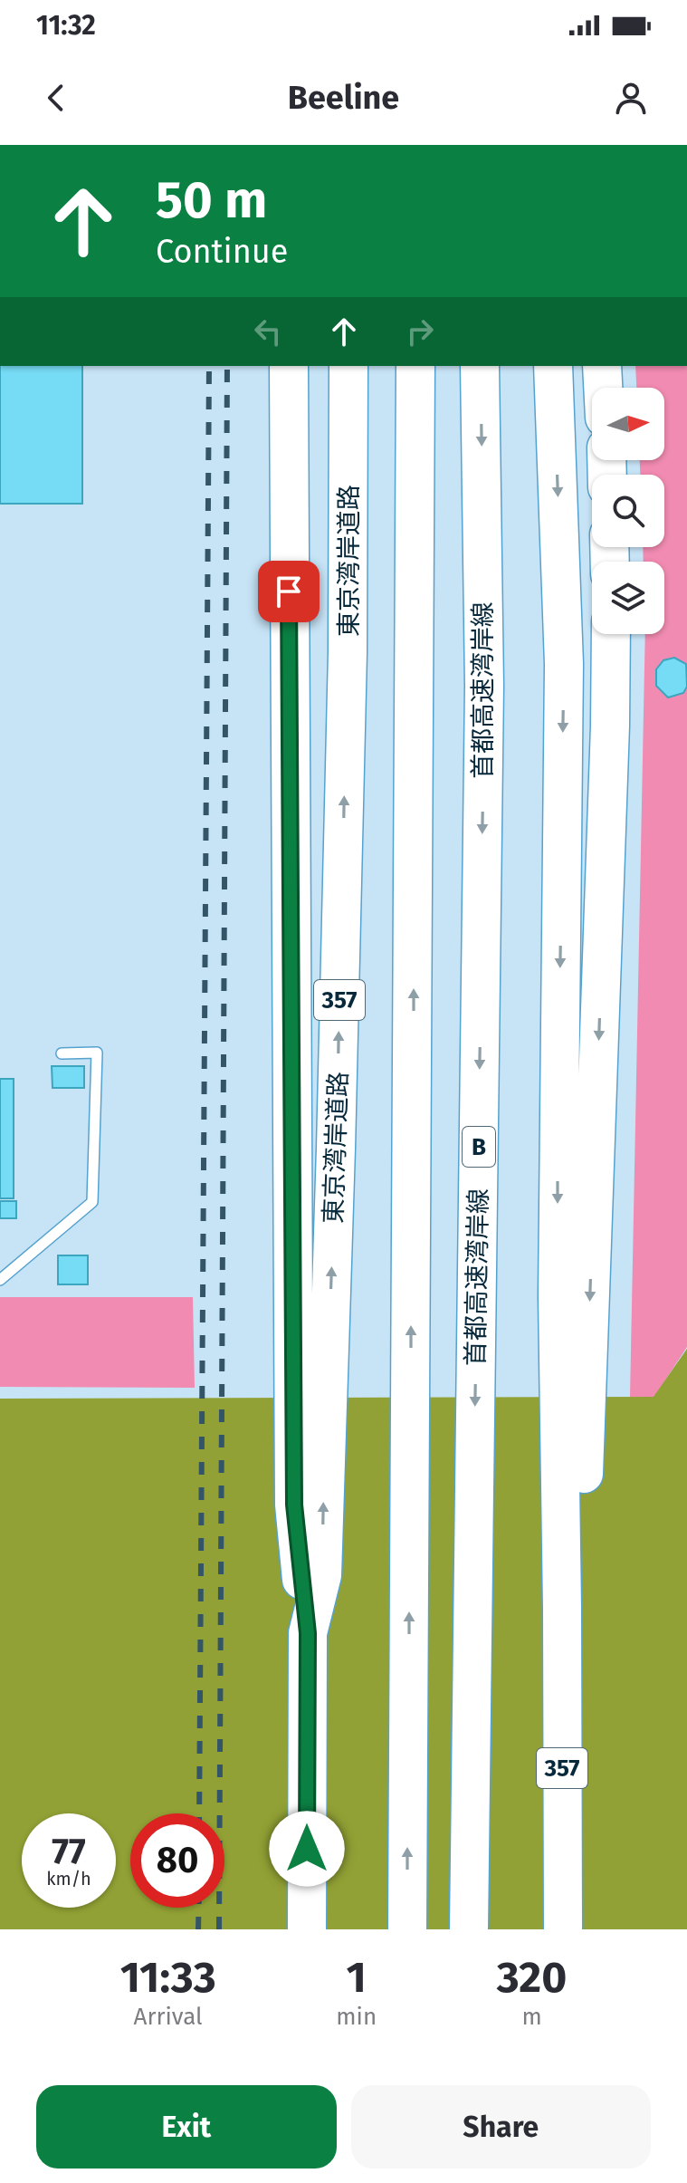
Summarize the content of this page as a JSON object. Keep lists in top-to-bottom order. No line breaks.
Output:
{"streets":{"highway":["東京湾岸道路","首都高速湾岸線","357","B"]},"crossings":[["東京湾岸道路","357"]],"north":"right","page":{"status":"11:32","header":"Beeline","turn":["50 m","Continue"],"speed":"77 km/h","limit":"80","eta":["11:33","Arrival","1","min","320","m"],"buttons":["Exit","Share"]}}
